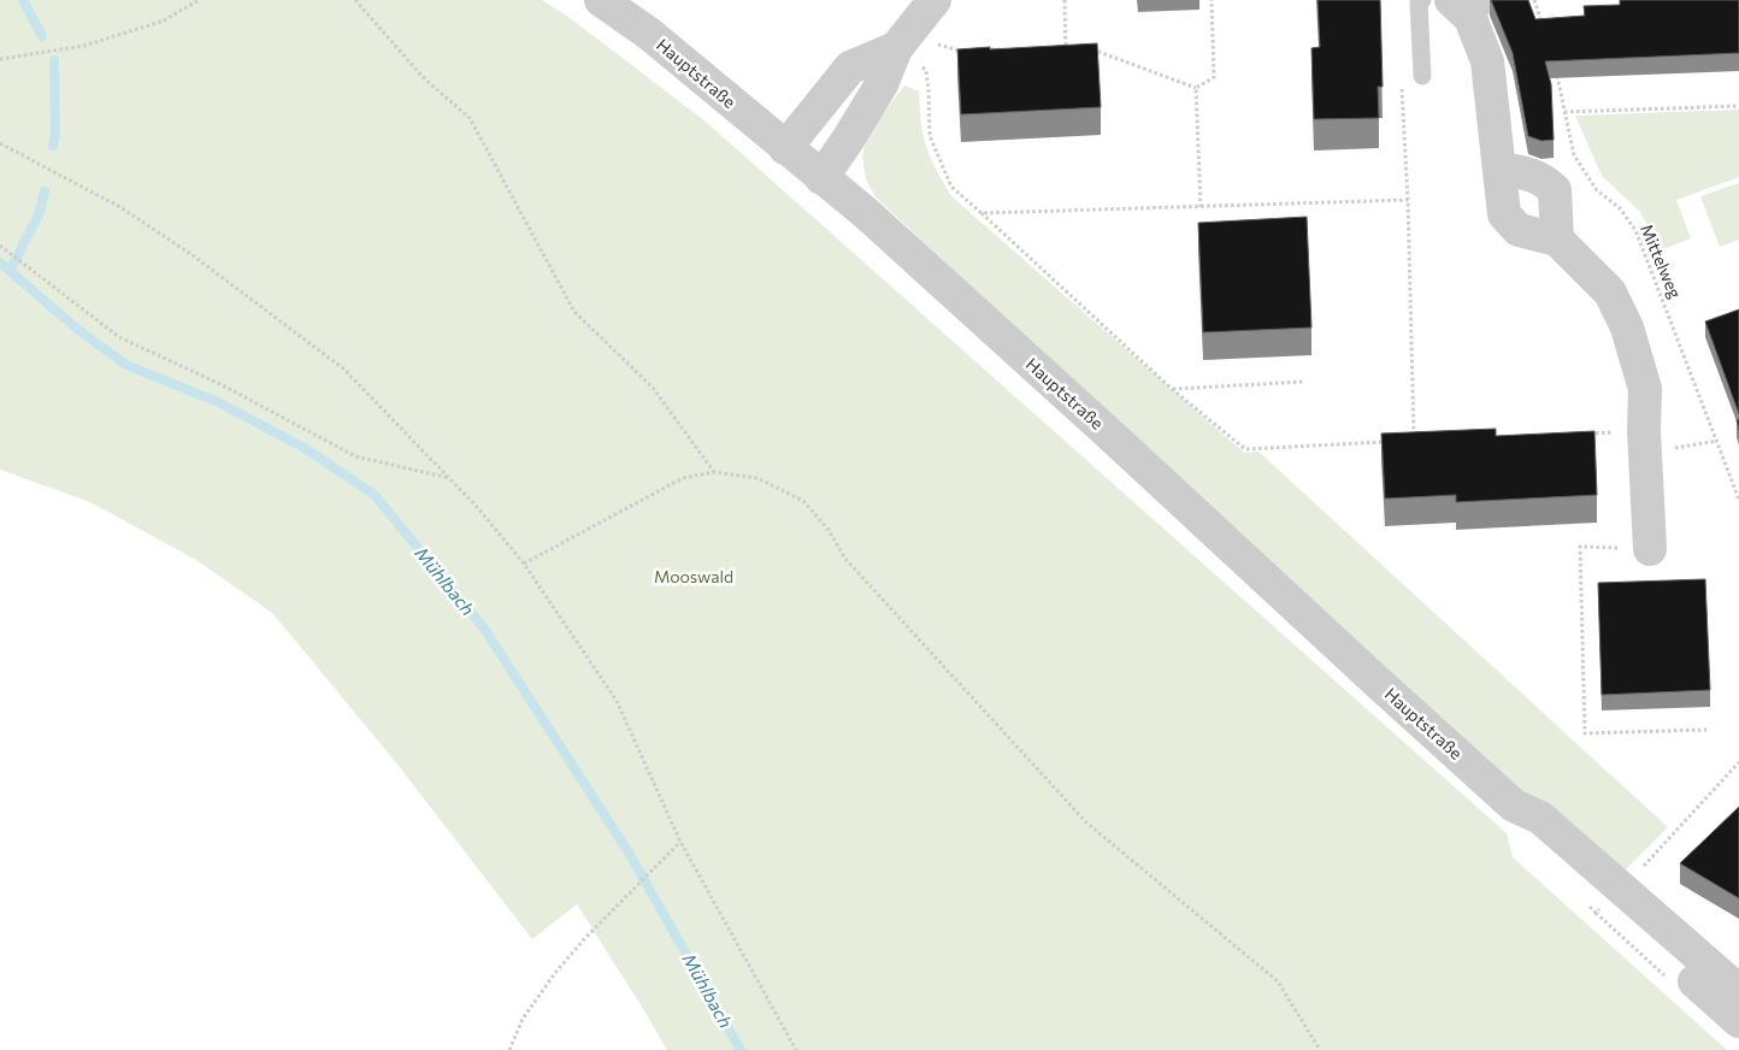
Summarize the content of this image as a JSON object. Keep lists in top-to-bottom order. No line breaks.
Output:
{"streets":{"street":["Hauptstraße"],"path":["Mittelweg"]},"water":["Mühlbach"],"parks":["Mooswald"]}
